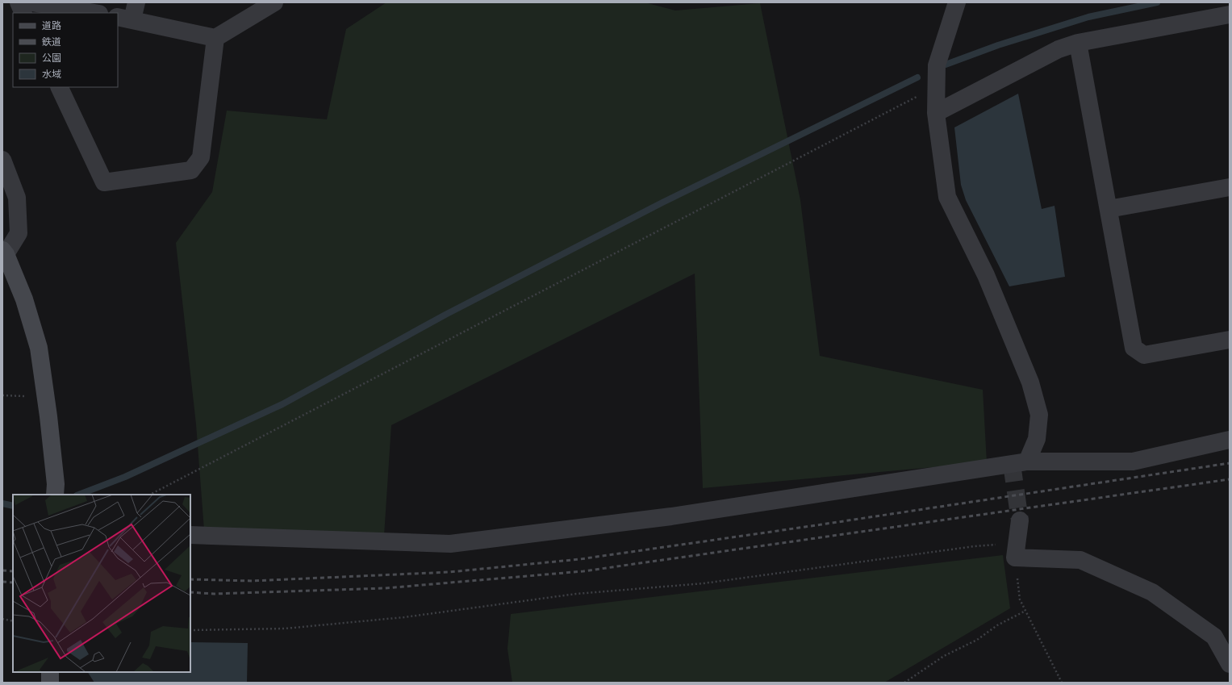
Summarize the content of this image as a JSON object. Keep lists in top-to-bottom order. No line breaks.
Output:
{"legend":["道路","鉄道","公園","水域"]}
